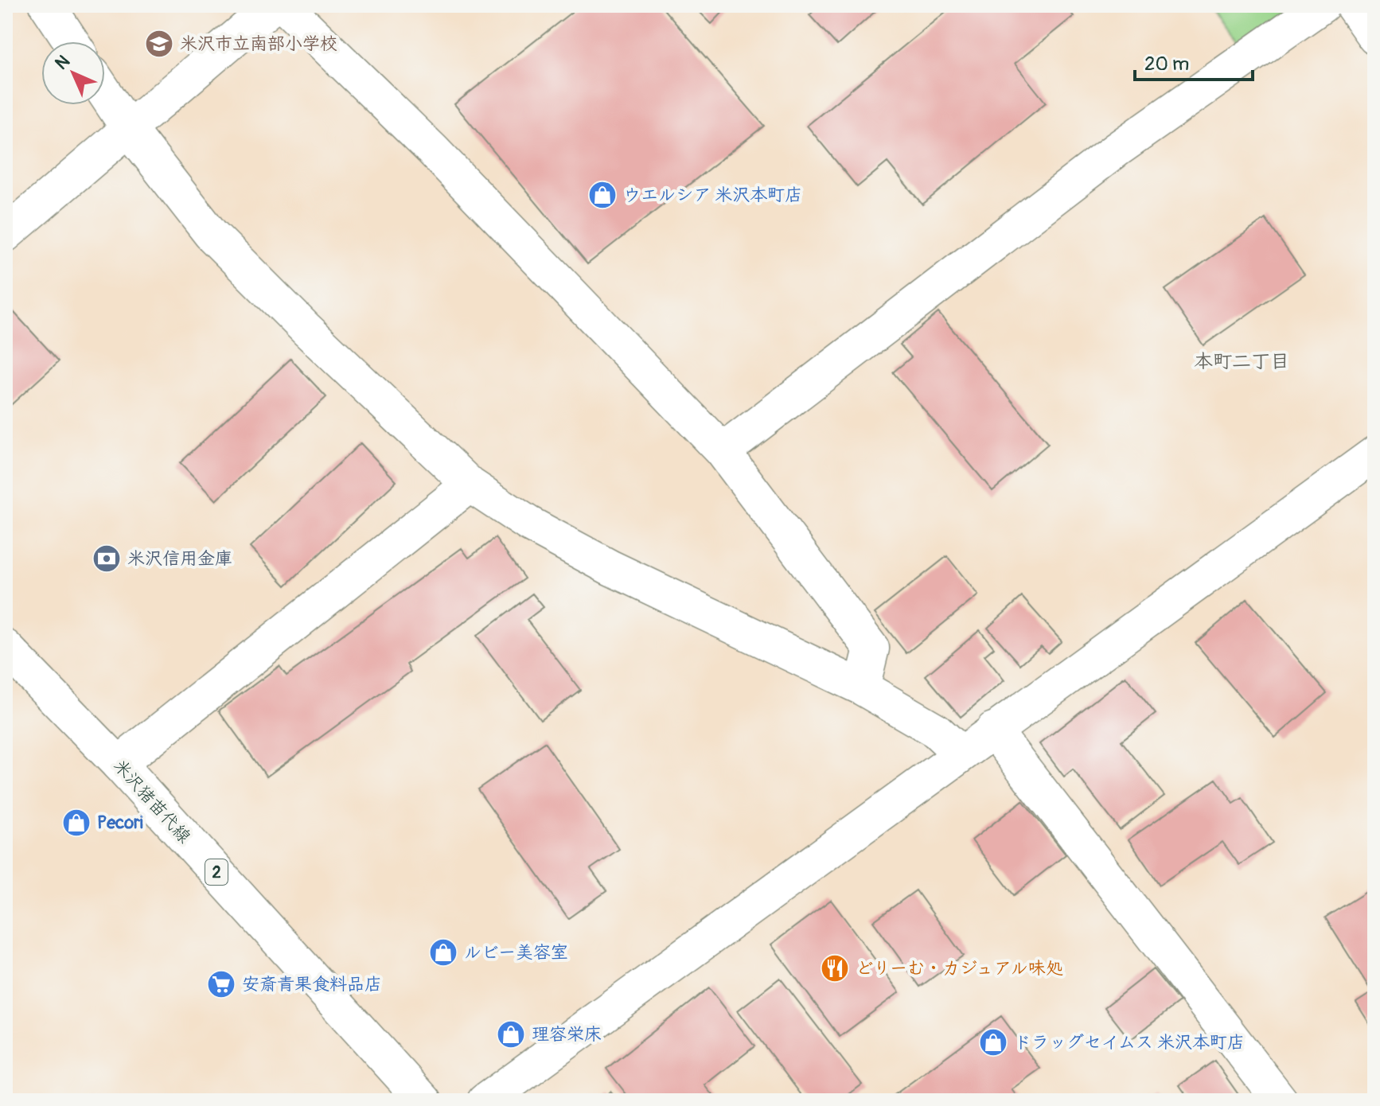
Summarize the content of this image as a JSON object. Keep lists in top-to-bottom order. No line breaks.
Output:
{"streets":{"street":["米沢猪苗代線","2"]},"districts":["本町二丁目"],"places":{"school or university":["米沢市立南部小学校"],"shop":["ウエルシア 米沢本町店","Pecori","ルビー美容室","理容栄床","ドラッグセイムス 米沢本町店"],"bank":["米沢信用金庫"],"restaurant":["どりーむ・カジュアル味処"],"supermarket":["安斎青果食料品店"]},"scale_bar":"20 m","north":"top left"}
